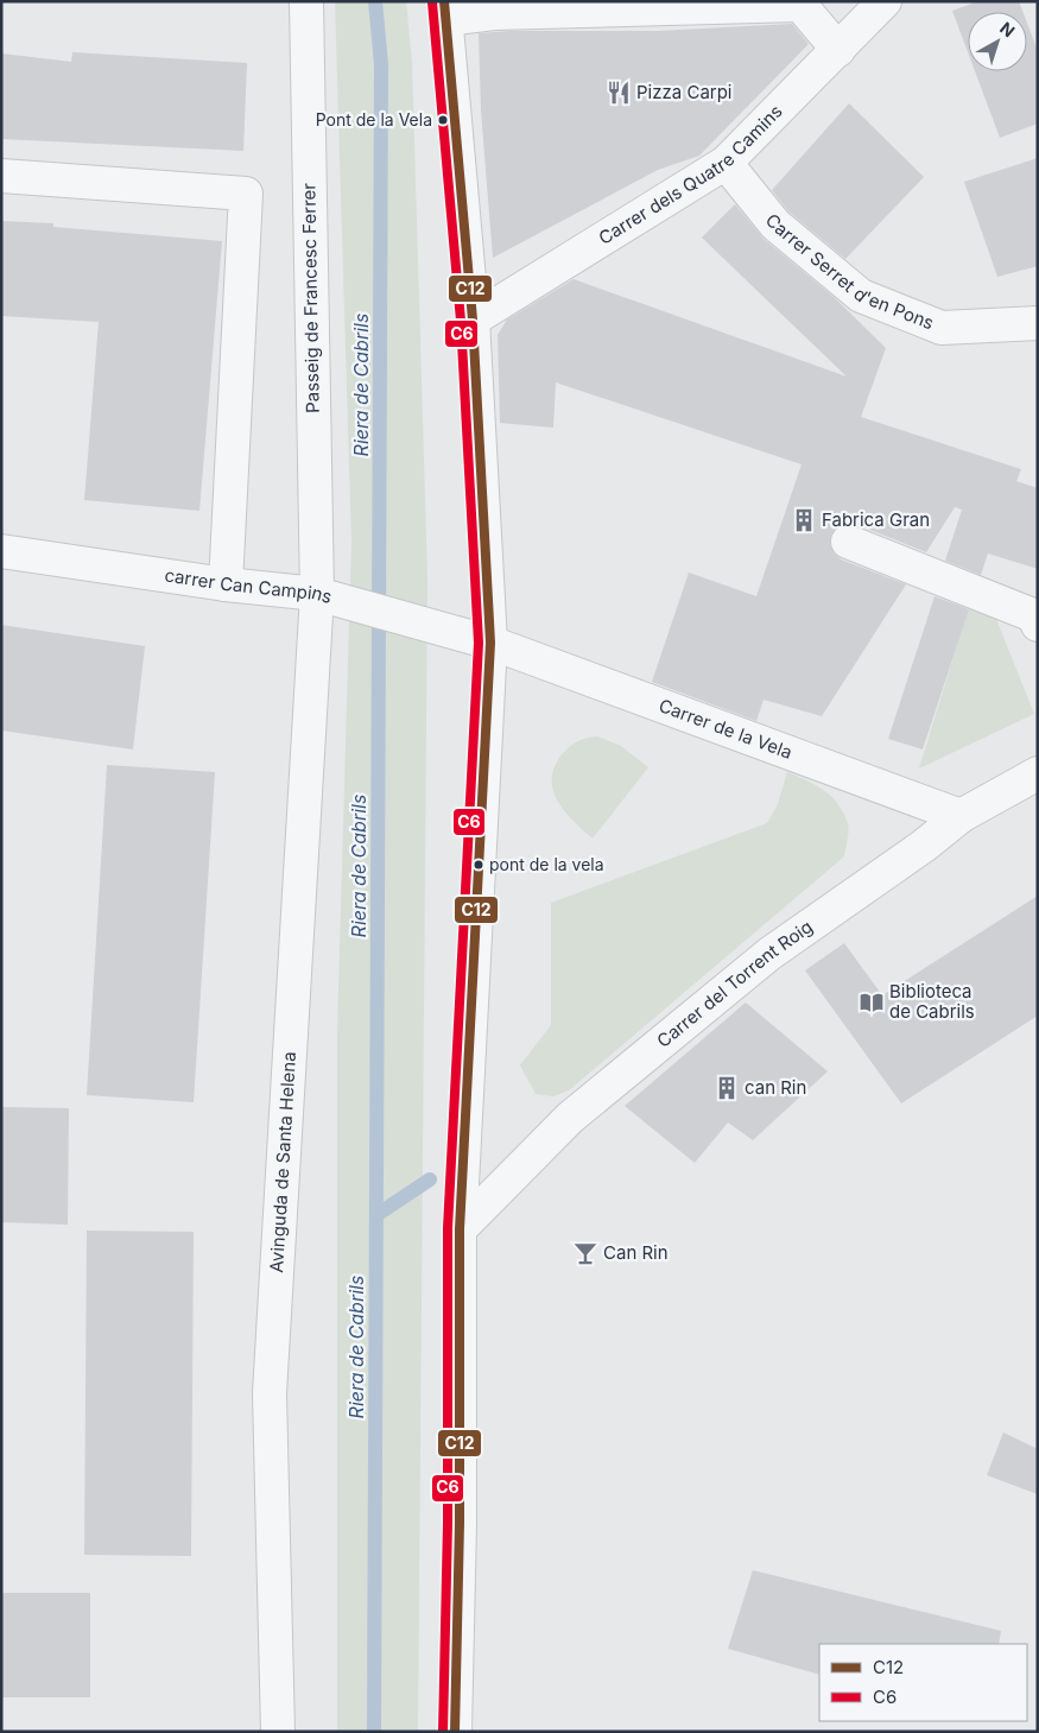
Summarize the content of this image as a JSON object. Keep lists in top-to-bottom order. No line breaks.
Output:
{"streets":{"street":["Carrer dels Quatre Camins","Carrer Serret d'en Pons","Passeig de Francesc Ferrer","carrer Can Campins","Carrer de la Vela","Carrer del Torrent Roig","Avinguda de Santa Helena"]},"crossings":[["Carrer dels Quatre Camins","Carrer Serret d'en Pons"],["Passeig de Francesc Ferrer","carrer Can Campins"],["Passeig de Francesc Ferrer","Avinguda de Santa Helena"],["carrer Can Campins","Carrer de la Vela"],["carrer Can Campins","Avinguda de Santa Helena"],["Carrer de la Vela","Carrer del Torrent Roig"]],"water":["Riera de Cabrils"],"places":{"restaurant":["Pizza Carpi"],"other":["Pont de la Vela","pont de la vela"],"building":["Fabrica Gran","can Rin"],"library":["Biblioteca de Cabrils"],"bar":["Can Rin"]},"lines":["transit line C12","transit line C6"],"legend":["C12","C6"],"north":"top right"}
